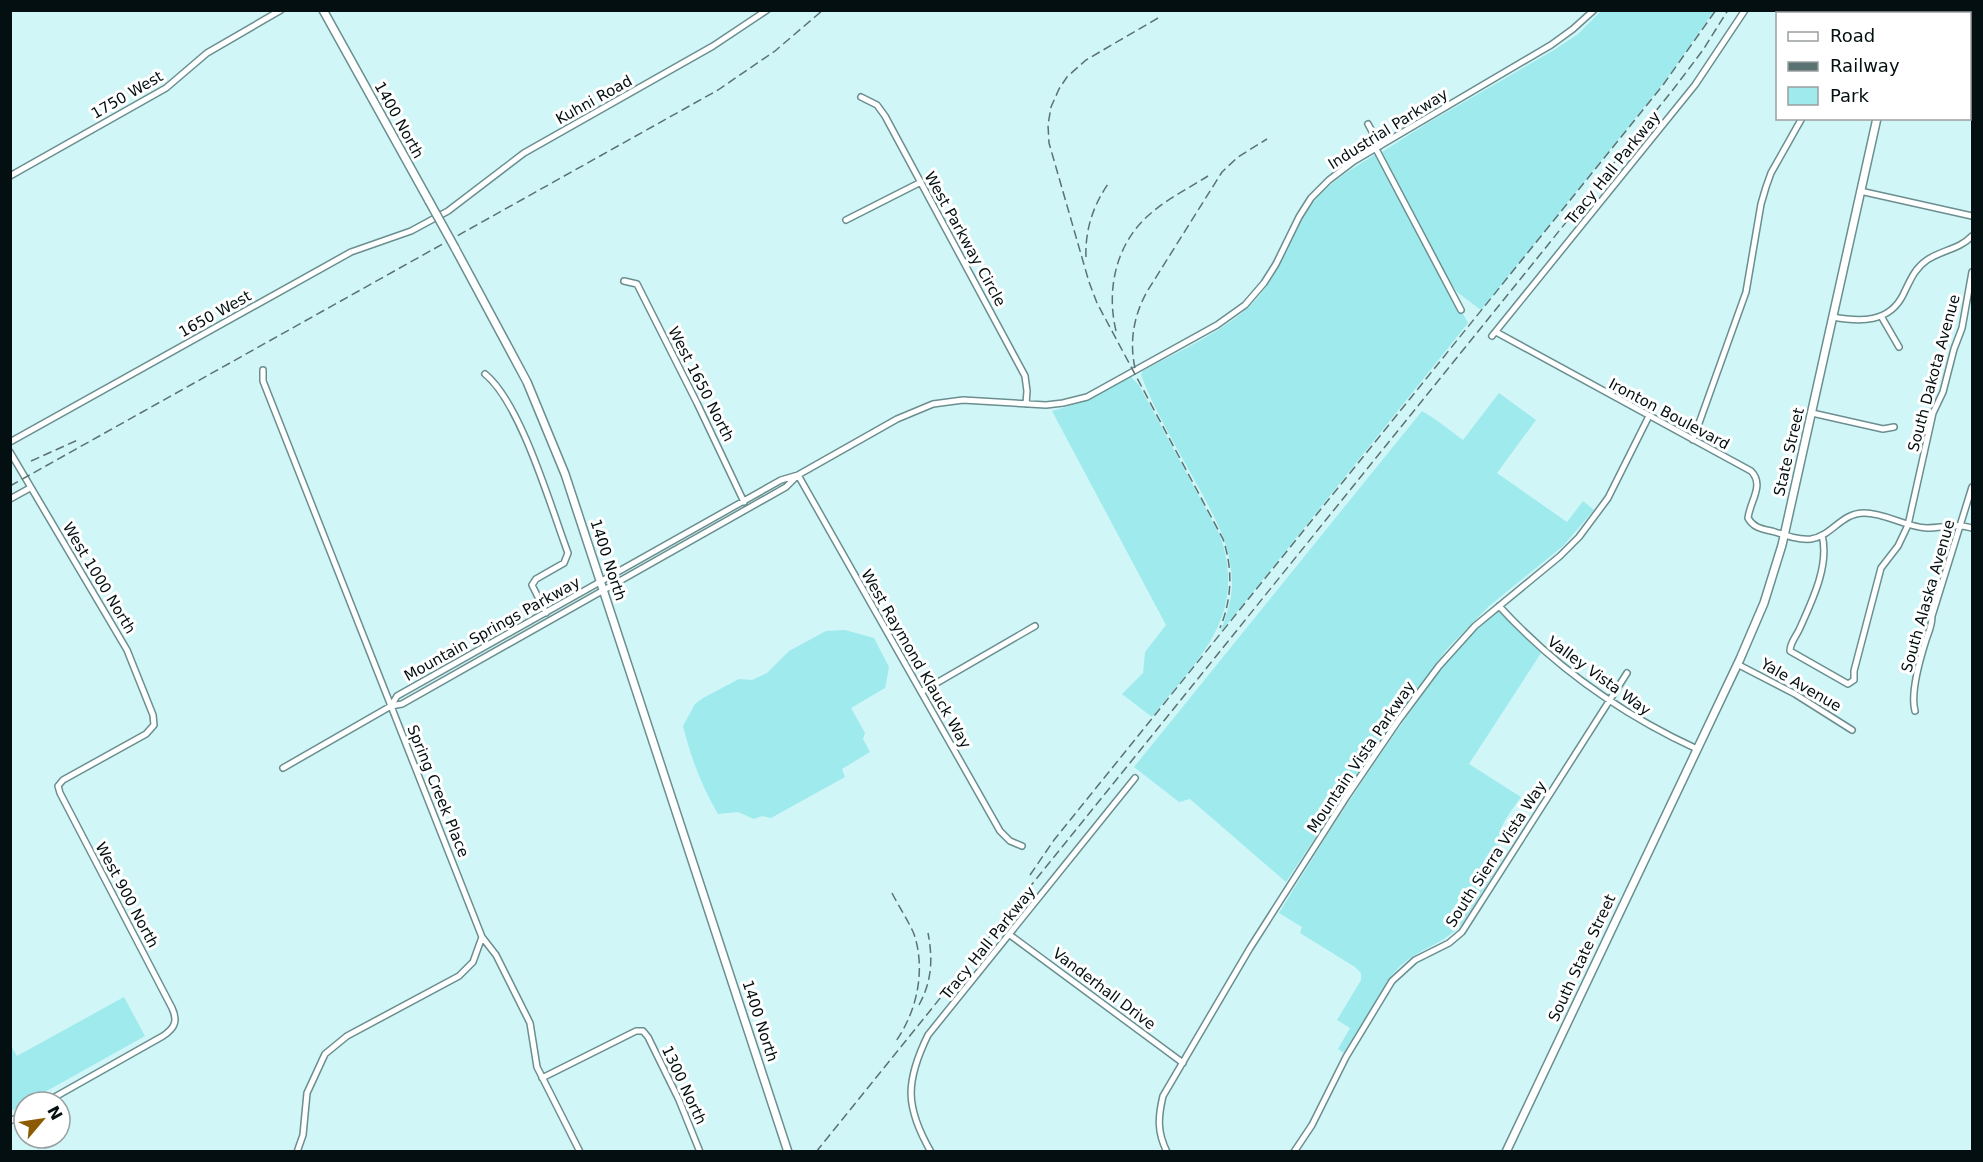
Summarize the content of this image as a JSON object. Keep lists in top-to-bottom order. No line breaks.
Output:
{"streets":{"main road":["1400 North","State Street","South State Street"],"street":["1750 West","Kuhni Road","Industrial Parkway","Tracy Hall Parkway","West Parkway Circle","1650 West","South Dakota Avenue","West 1650 North","Ironton Boulevard","West 1000 North","South Alaska Avenue","Mountain Springs Parkway","West Raymond Klauck Way","Valley Vista Way","Yale Avenue","Mountain Vista Parkway","Spring Creek Place","South Sierra Vista Way","West 900 North","Vanderhall Drive","1300 North"]},"crossings":[["Kuhni Road","1650 West"],["1400 North","Mountain Springs Parkway"],["Industrial Parkway","West Parkway Circle"],["Industrial Parkway","Mountain Springs Parkway"],["Industrial Parkway","West Raymond Klauck Way"],["Tracy Hall Parkway","Ironton Boulevard"],["Tracy Hall Parkway","Vanderhall Drive"],["West 1650 North","Mountain Springs Parkway"],["Ironton Boulevard","State Street"],["Ironton Boulevard","Mountain Vista Parkway"],["State Street","Valley Vista Way"],["State Street","Yale Avenue"],["State Street","South State Street"],["West 1000 North","West 900 North"],["Mountain Springs Parkway","West Raymond Klauck Way"],["Mountain Springs Parkway","Spring Creek Place"],["Valley Vista Way","Mountain Vista Parkway"],["Valley Vista Way","South Sierra Vista Way"],["Mountain Vista Parkway","Vanderhall Drive"],["Spring Creek Place","1300 North"]],"legend":["Road","Railway","Park"],"north":"top right"}
